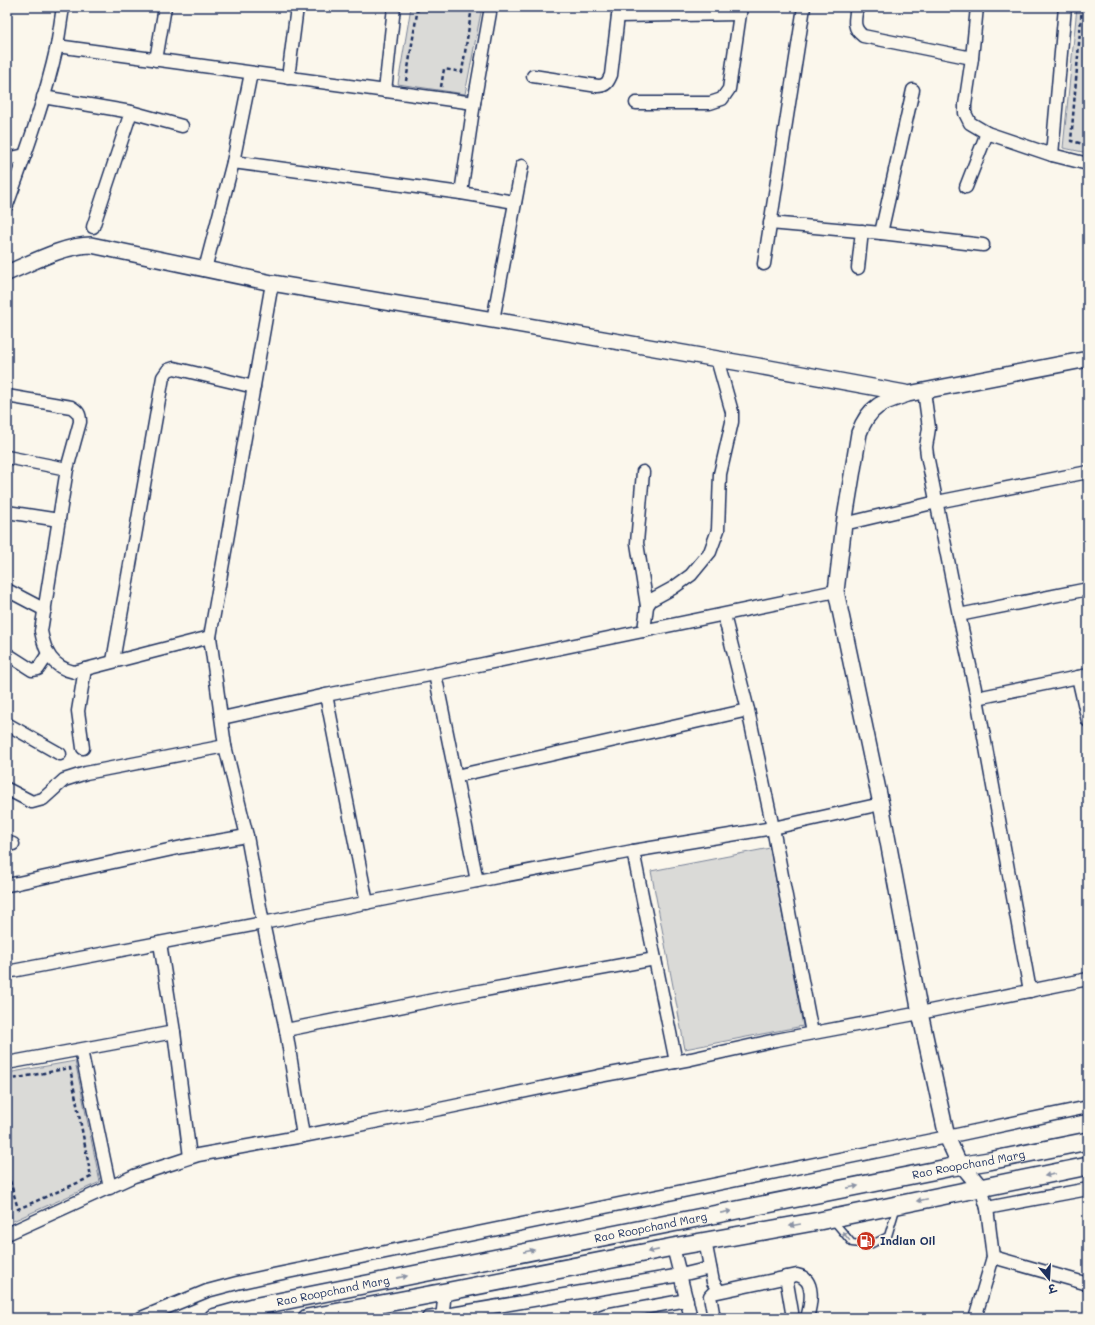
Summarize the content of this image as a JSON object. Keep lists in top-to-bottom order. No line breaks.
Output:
{"streets":{"main road":["Rao Roopchand Marg"]},"places":{"fuel station":["Indian Oil"]},"north":"bottom"}
